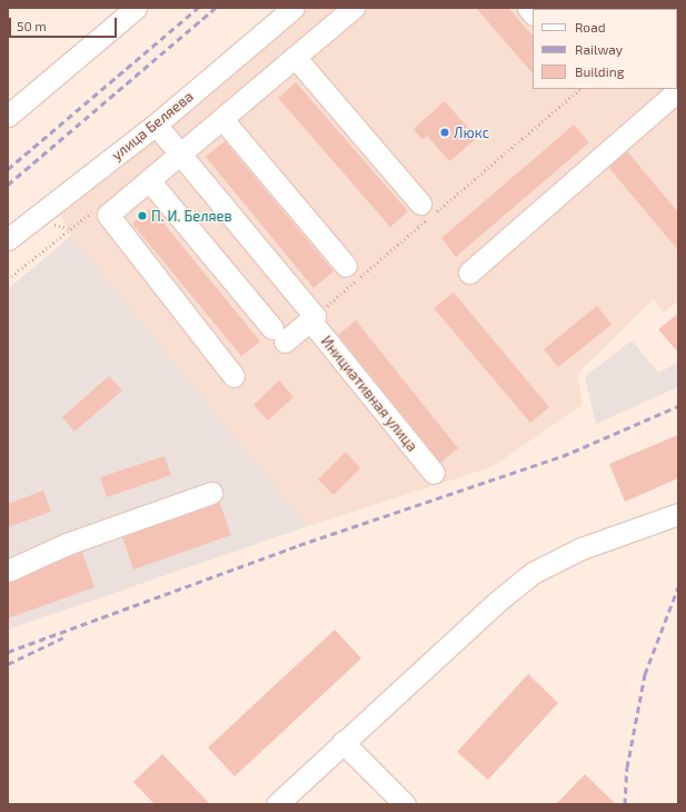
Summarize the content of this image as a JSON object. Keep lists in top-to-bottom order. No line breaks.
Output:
{"streets":{"street":["улица Беляева","Инициативная улица"]},"crossings":[["улица Беляева","Инициативная улица"]],"places":["Люкс","П. И. Беляев"],"legend":["Road","Railway","Building"],"scale_bar":"50 m"}
